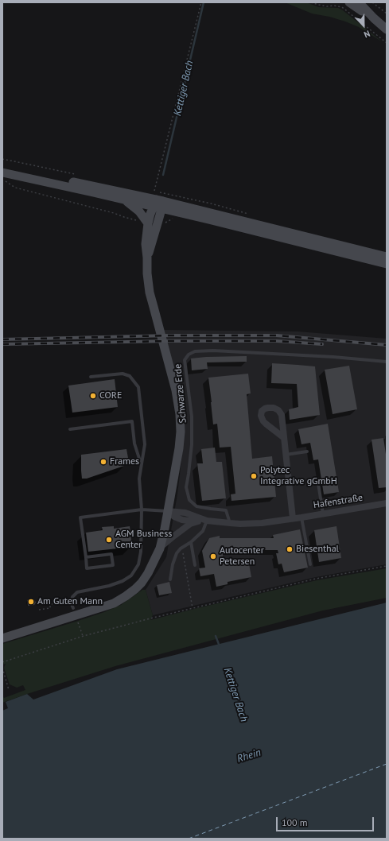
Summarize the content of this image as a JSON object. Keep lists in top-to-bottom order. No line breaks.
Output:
{"streets":{"street":["Hafenstraße"],"lane":["Schwarze Erde"]},"crossings":[["Schwarze Erde","Hafenstraße"]],"water":["Kettiger Bach","Rhein"],"places":["CORE","Frames","Polytec Integrative gGmbH","AGM Business Center","Biesenthal","Autocenter Petersen","Am Guten Mann"],"scale_bar":"100 m","north":"bottom"}
